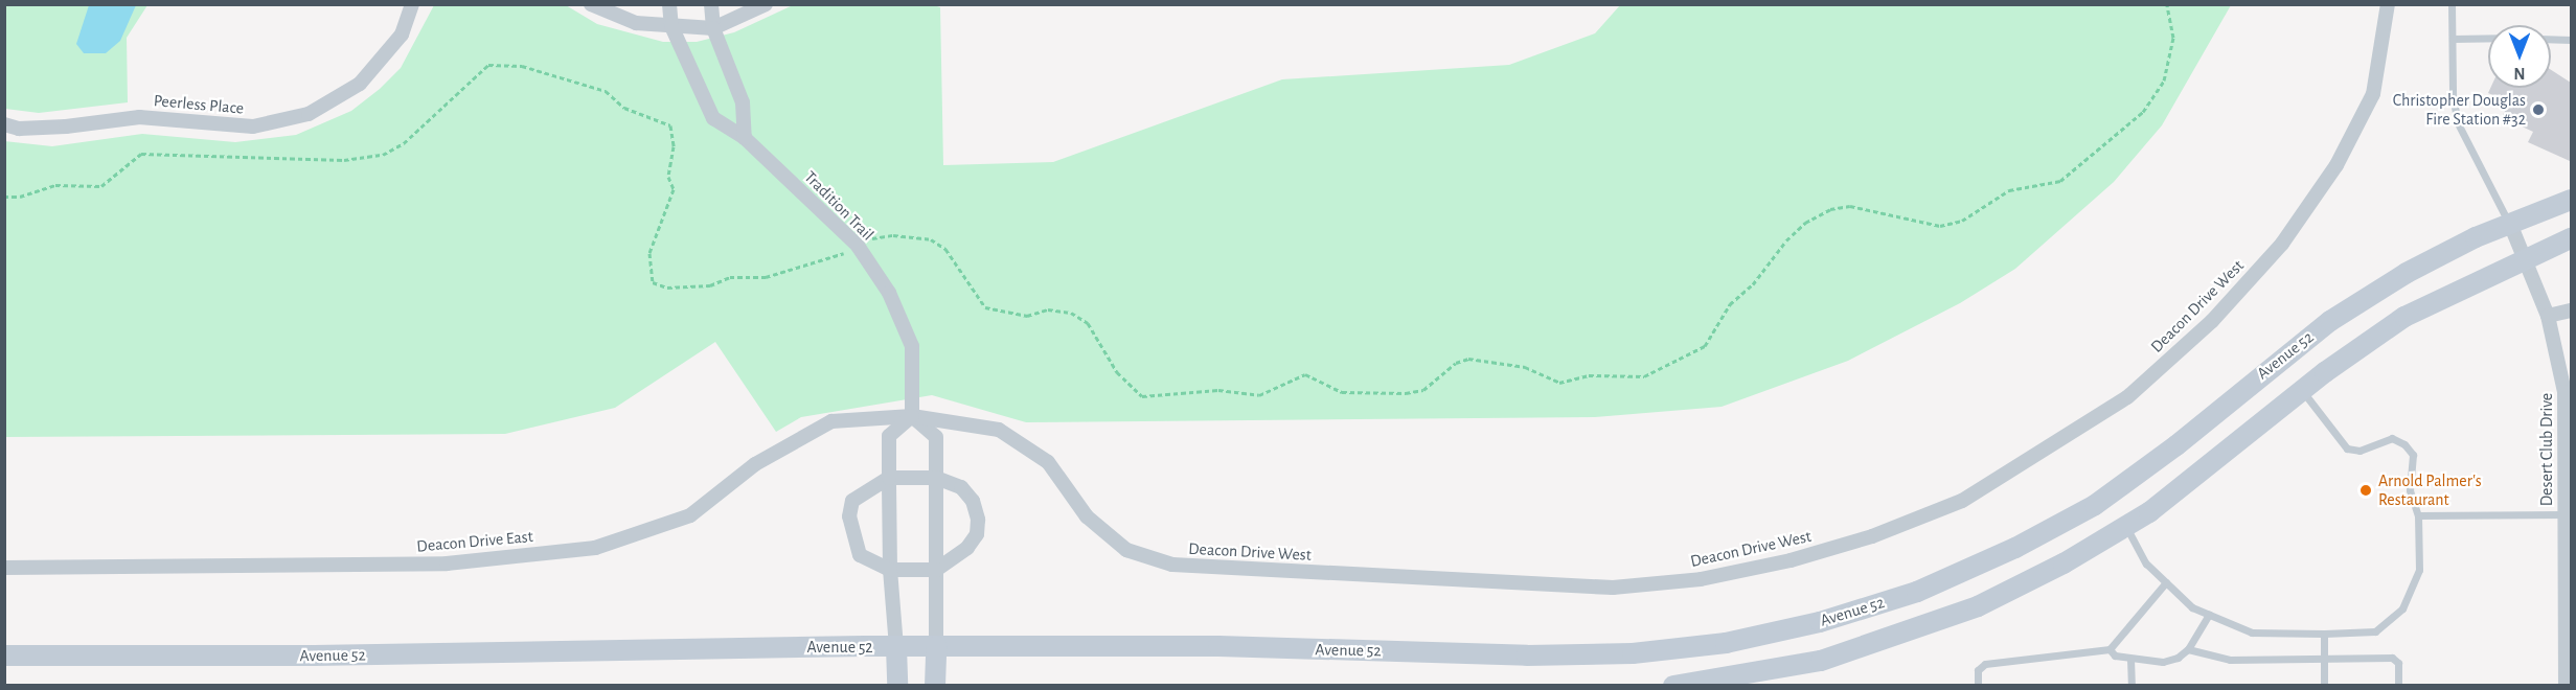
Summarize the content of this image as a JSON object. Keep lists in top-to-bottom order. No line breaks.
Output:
{"streets":{"main road":["Avenue 52"],"street":["Peerless Place","Tradition Trail","Deacon Drive West","Desert Club Drive","Deacon Drive East"]},"crossings":[["Tradition Trail","Deacon Drive West"],["Tradition Trail","Deacon Drive East"],["Deacon Drive West","Deacon Drive East"],["Avenue 52","Desert Club Drive"]],"places":["Christopher Douglas Fire Station #32","Arnold Palmer's Restaurant"],"north":"bottom"}
